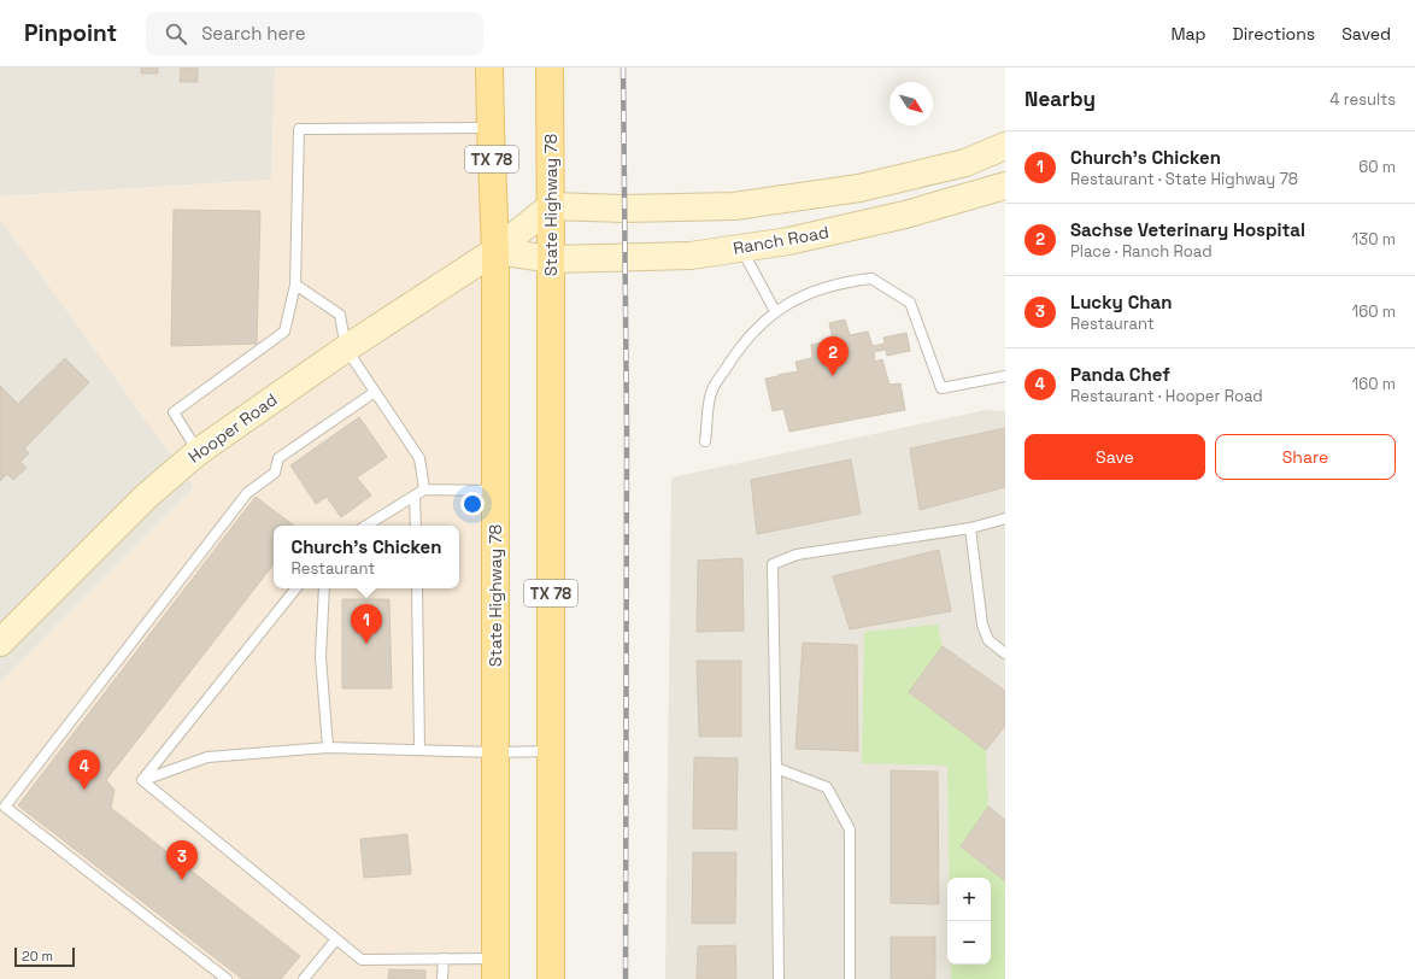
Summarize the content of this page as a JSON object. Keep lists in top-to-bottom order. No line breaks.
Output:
{"streets":{"main road":["TX 78","State Highway 78","Ranch Road","Hooper Road"]},"crossings":[["State Highway 78","Ranch Road"],["State Highway 78","Hooper Road"]],"scale_bar":"20 m","north":"bottom right","page":{"header":"Pinpoint","search":"Search here","nav":["Map","Directions","Saved"],"heading":["Nearby","4 results"],"list":[{"mark":"1","name":"Church's Chicken","note":"Restaurant · State Highway 78","value":"60 m"},{"mark":"2","name":"Sachse Veterinary Hospital","note":"Place · Ranch Road","value":"130 m"},{"mark":"3","name":"Lucky Chan","note":"Restaurant","value":"160 m"},{"mark":"4","name":"Panda Chef","note":"Restaurant · Hooper Road","value":"160 m"}],"pins":["2","1","4","3"],"buttons":["Save","Share"],"popup":["Church's Chicken","Restaurant"],"map_buttons":["+","−"],"scale":"20 m"}}
